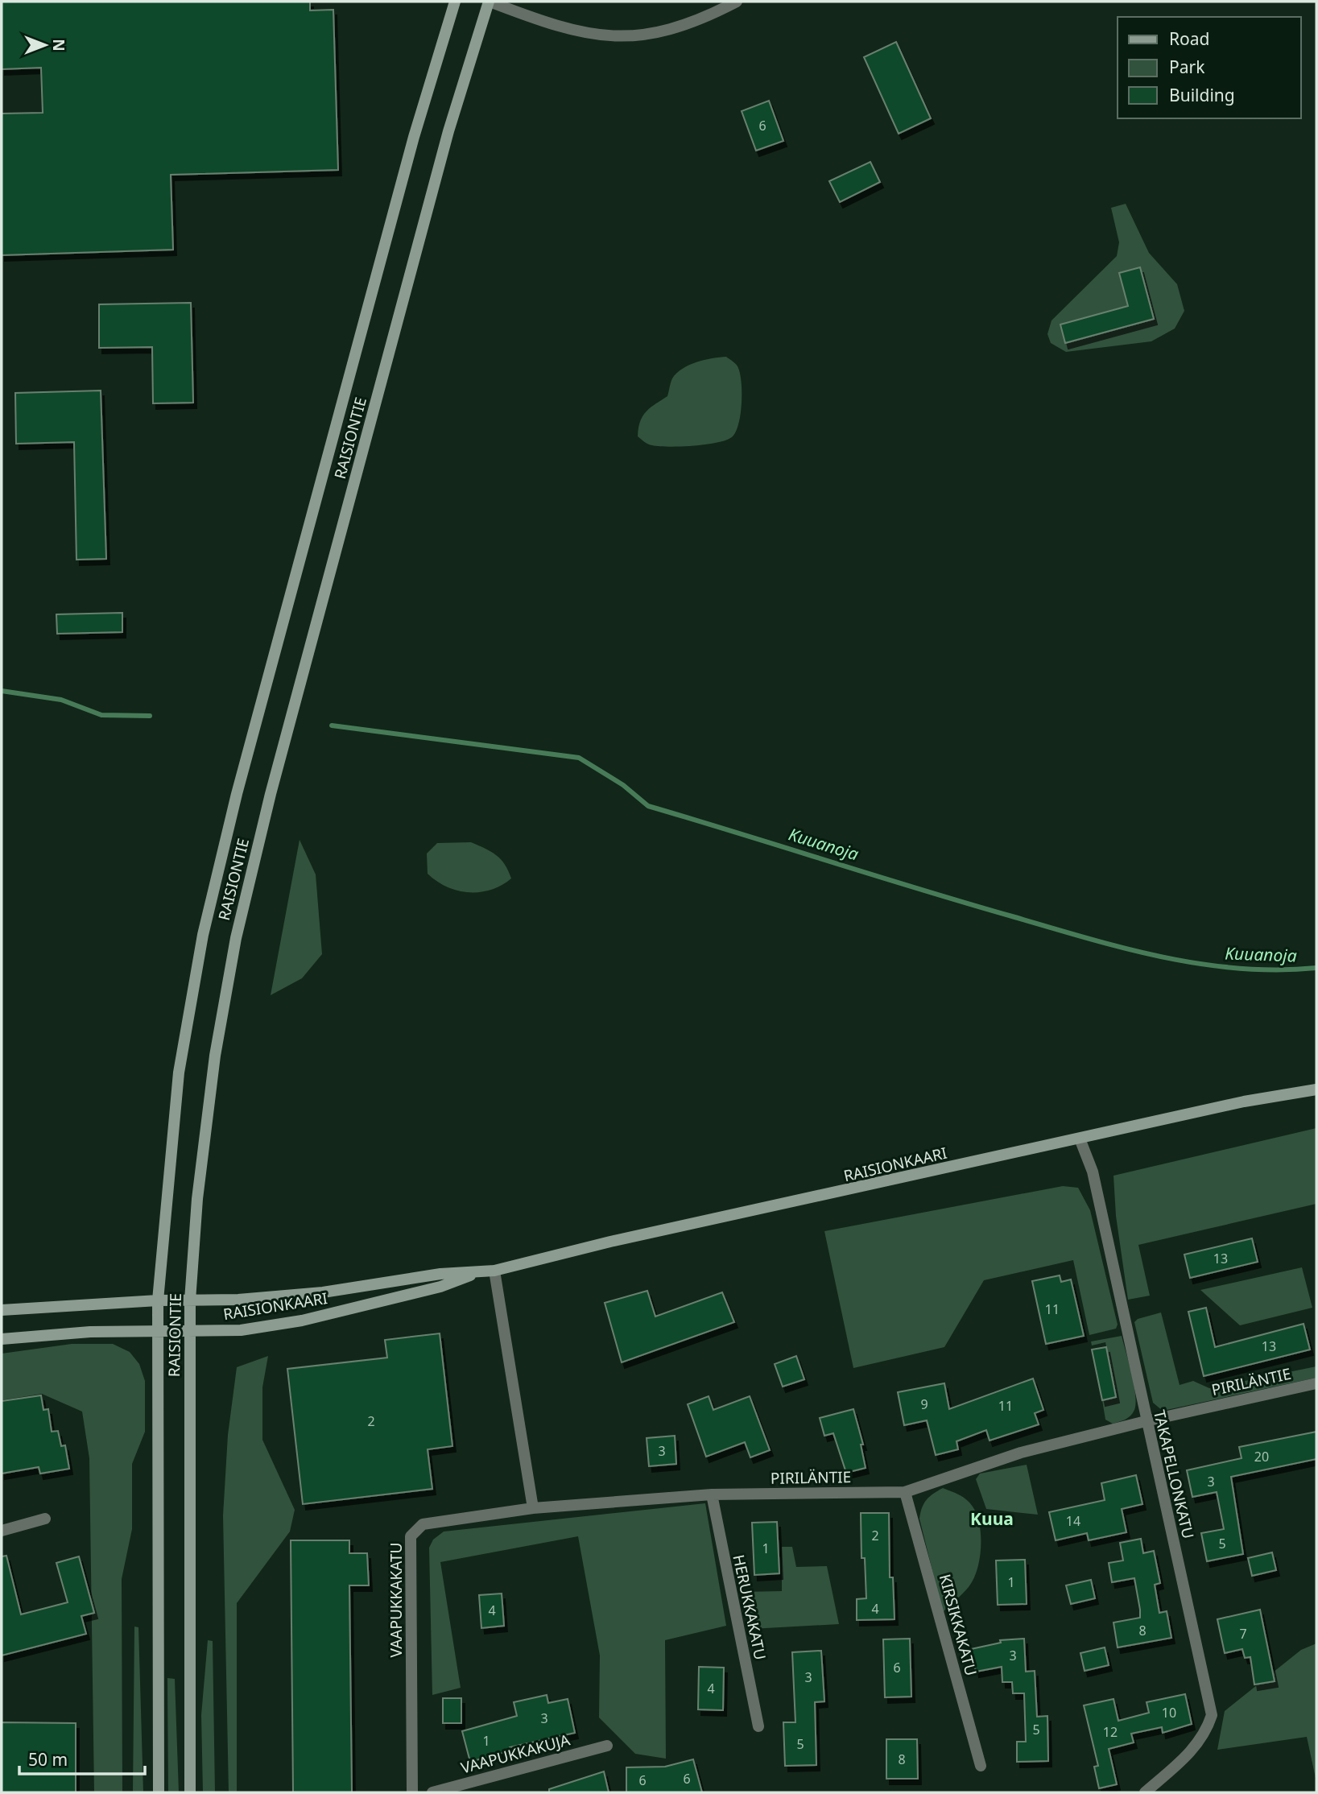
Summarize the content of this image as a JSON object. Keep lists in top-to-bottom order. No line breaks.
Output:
{"streets":{"main road":["RAISIONTIE","RAISIONKAARI"],"street":["PIRILÄNTIE","TAKAPELLONKATU","VAAPUKKAKATU","HERUKKAKATU","KIRSIKKAKATU","VAAPUKKAKUJA"]},"crossings":[["RAISIONTIE","RAISIONKAARI"],["RAISIONKAARI","TAKAPELLONKATU"],["PIRILÄNTIE","TAKAPELLONKATU"],["PIRILÄNTIE","VAAPUKKAKATU"],["PIRILÄNTIE","HERUKKAKATU"],["PIRILÄNTIE","KIRSIKKAKATU"]],"districts":["Kuua"],"water":["Kuuanoja"],"house_numbers":["6","13","11","13","9","11","2","3","20","3","14","2","5","1","1","4","4","8","7","3","6","3","4","10","3","5","12","1","5","8","6","6"],"legend":["Road","Park","Building"],"scale_bar":"50 m","north":"right"}
